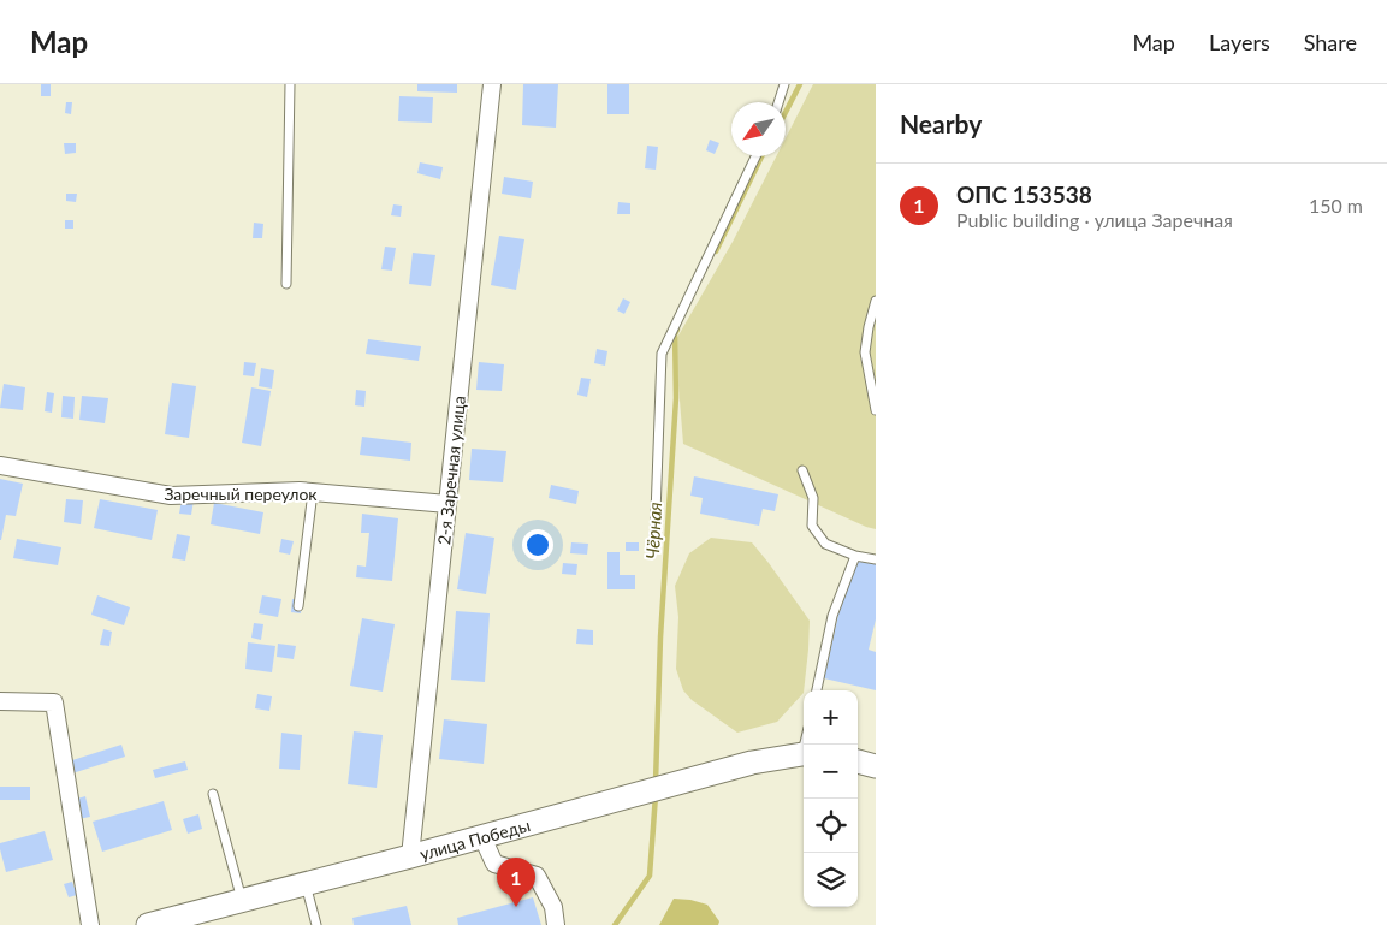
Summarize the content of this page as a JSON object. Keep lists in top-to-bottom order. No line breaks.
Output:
{"streets":{"street":["2-я Заречная улица","Заречный переулок","улица Победы"]},"crossings":[["2-я Заречная улица","Заречный переулок"],["2-я Заречная улица","улица Победы"]],"water":["Чёрная"],"north":"bottom left","page":{"header":"Map","nav":["Map","Layers","Share"],"heading":"Nearby","list":[{"mark":"1","name":"ОПС 153538","note":"Public building · улица Заречная","value":"150 m"}],"map_buttons":["+","−"],"pins":"1"}}
